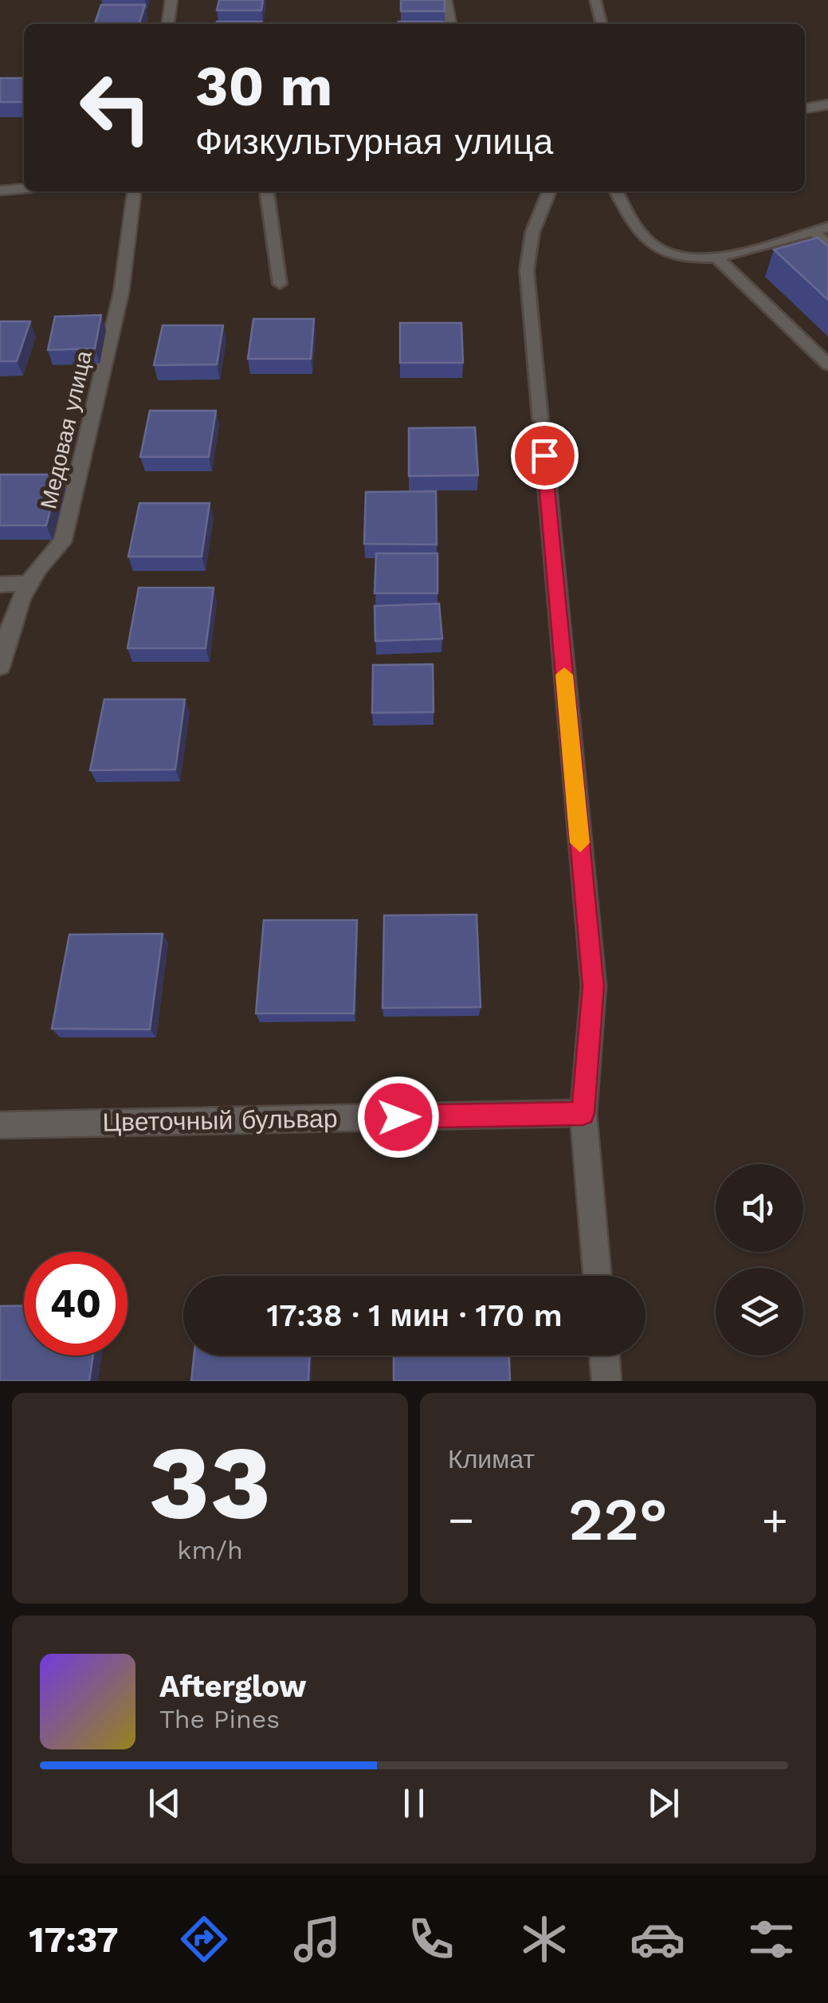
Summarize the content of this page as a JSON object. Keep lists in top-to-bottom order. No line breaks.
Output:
{"streets":{"street":["Медовая улица","Цветочный бульвар"]},"page":{"turn":["30 m","Физкультурная улица"],"limit":"40","trip":"17:38 · 1 мин · 170 m","tile":[["33","km/h"],"Климат"],"heat":["−","22°","+"],"song":["Afterglow","The Pines"],"tabs":"17:37"}}
